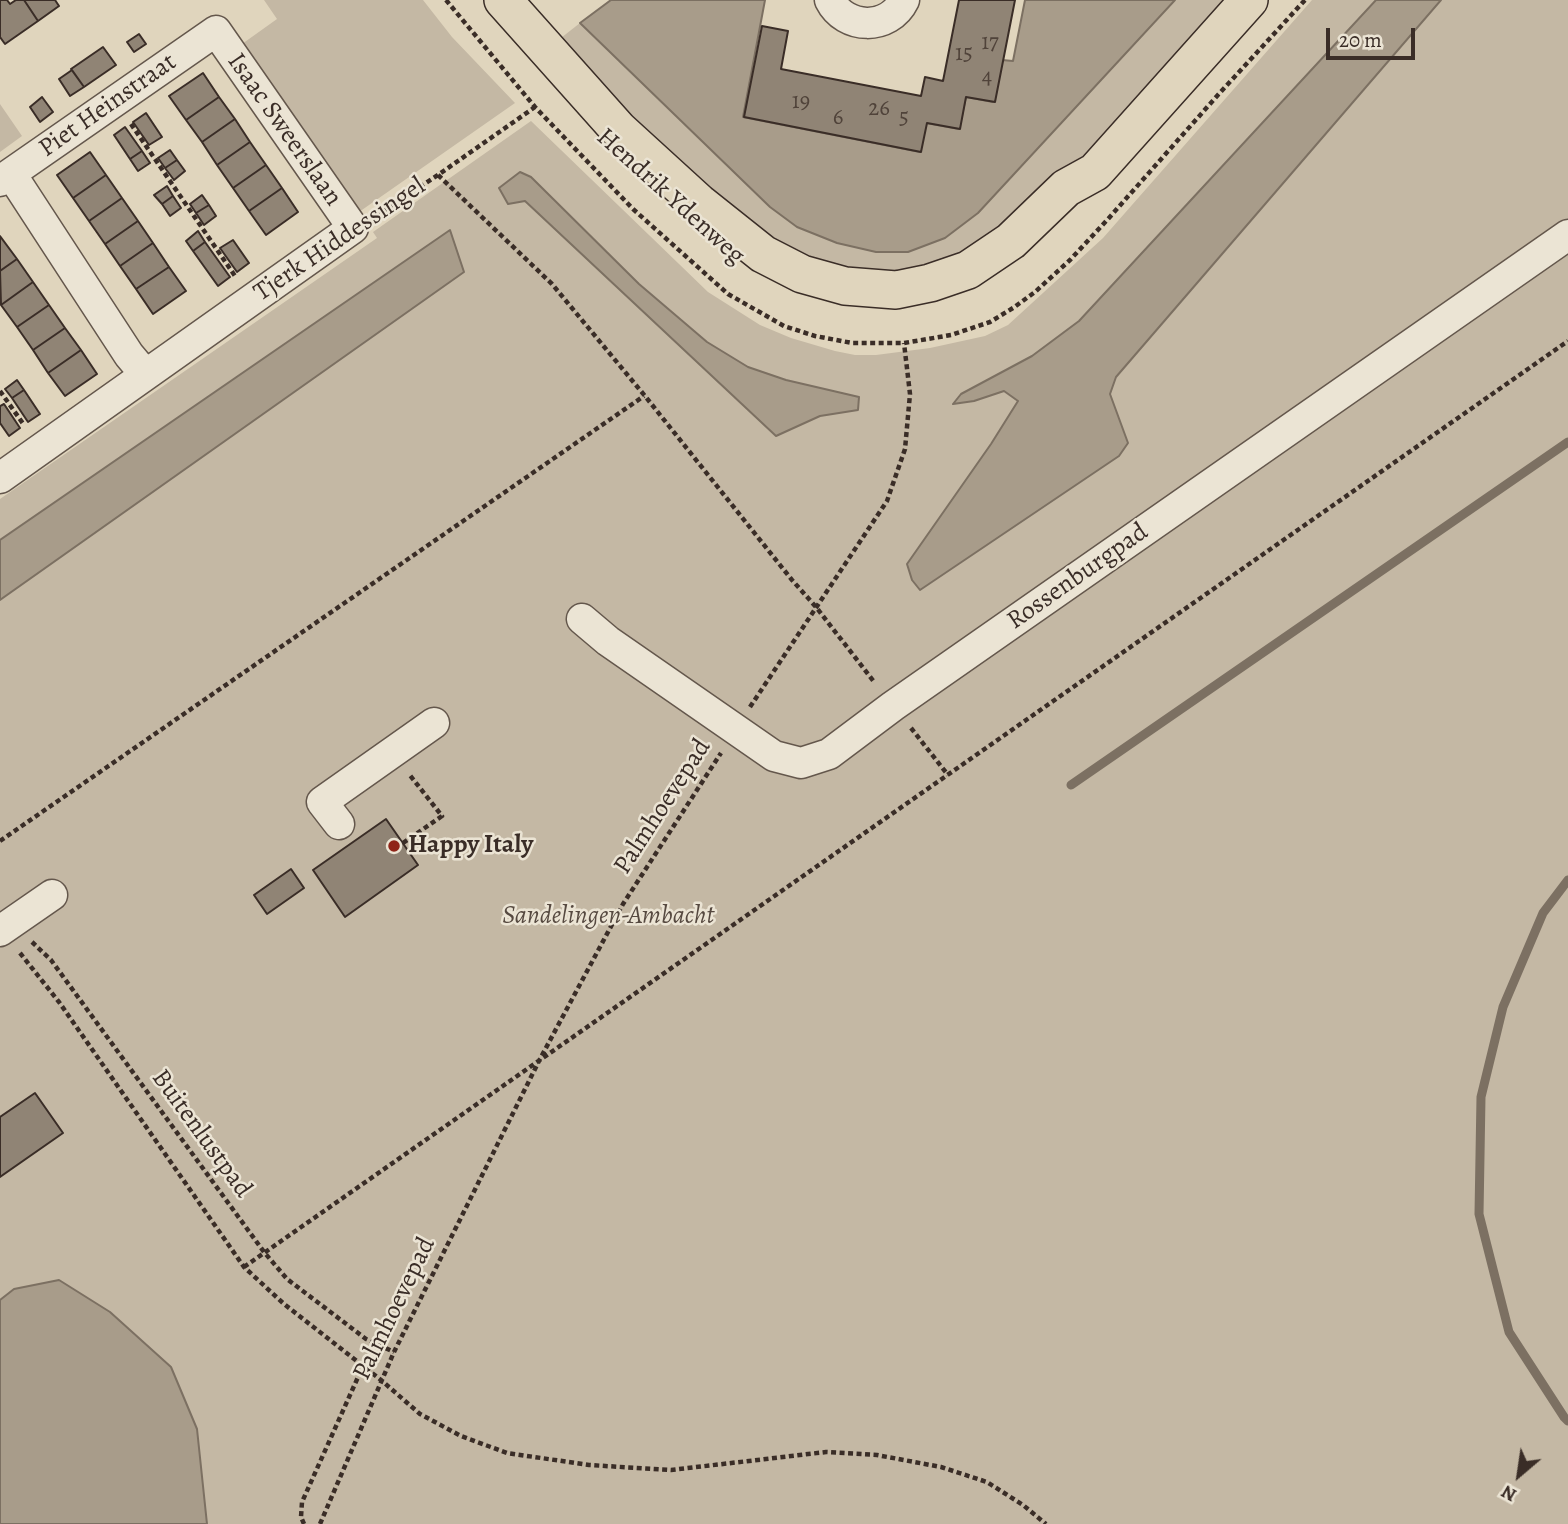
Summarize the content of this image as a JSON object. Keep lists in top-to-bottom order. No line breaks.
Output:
{"streets":{"main road":["Hendrik Ydenweg"],"street":["Piet Heinstraat","Isaac Sweerslaan","Tjerk Hiddessingel","Rossenburgpad"],"path":["Palmhoevepad","Buitenlustpad"]},"crossings":[["Piet Heinstraat","Isaac Sweerslaan"],["Isaac Sweerslaan","Tjerk Hiddessingel"],["Hendrik Ydenweg","Tjerk Hiddessingel"],["Hendrik Ydenweg","Palmhoevepad"],["Rossenburgpad","Palmhoevepad"],["Palmhoevepad","Buitenlustpad"]],"parks":["Sandelingen-Ambacht"],"places":["Happy Italy"],"house_numbers":["17","15","4","19","26","6","5"],"scale_bar":"20 m","north":"bottom left"}
